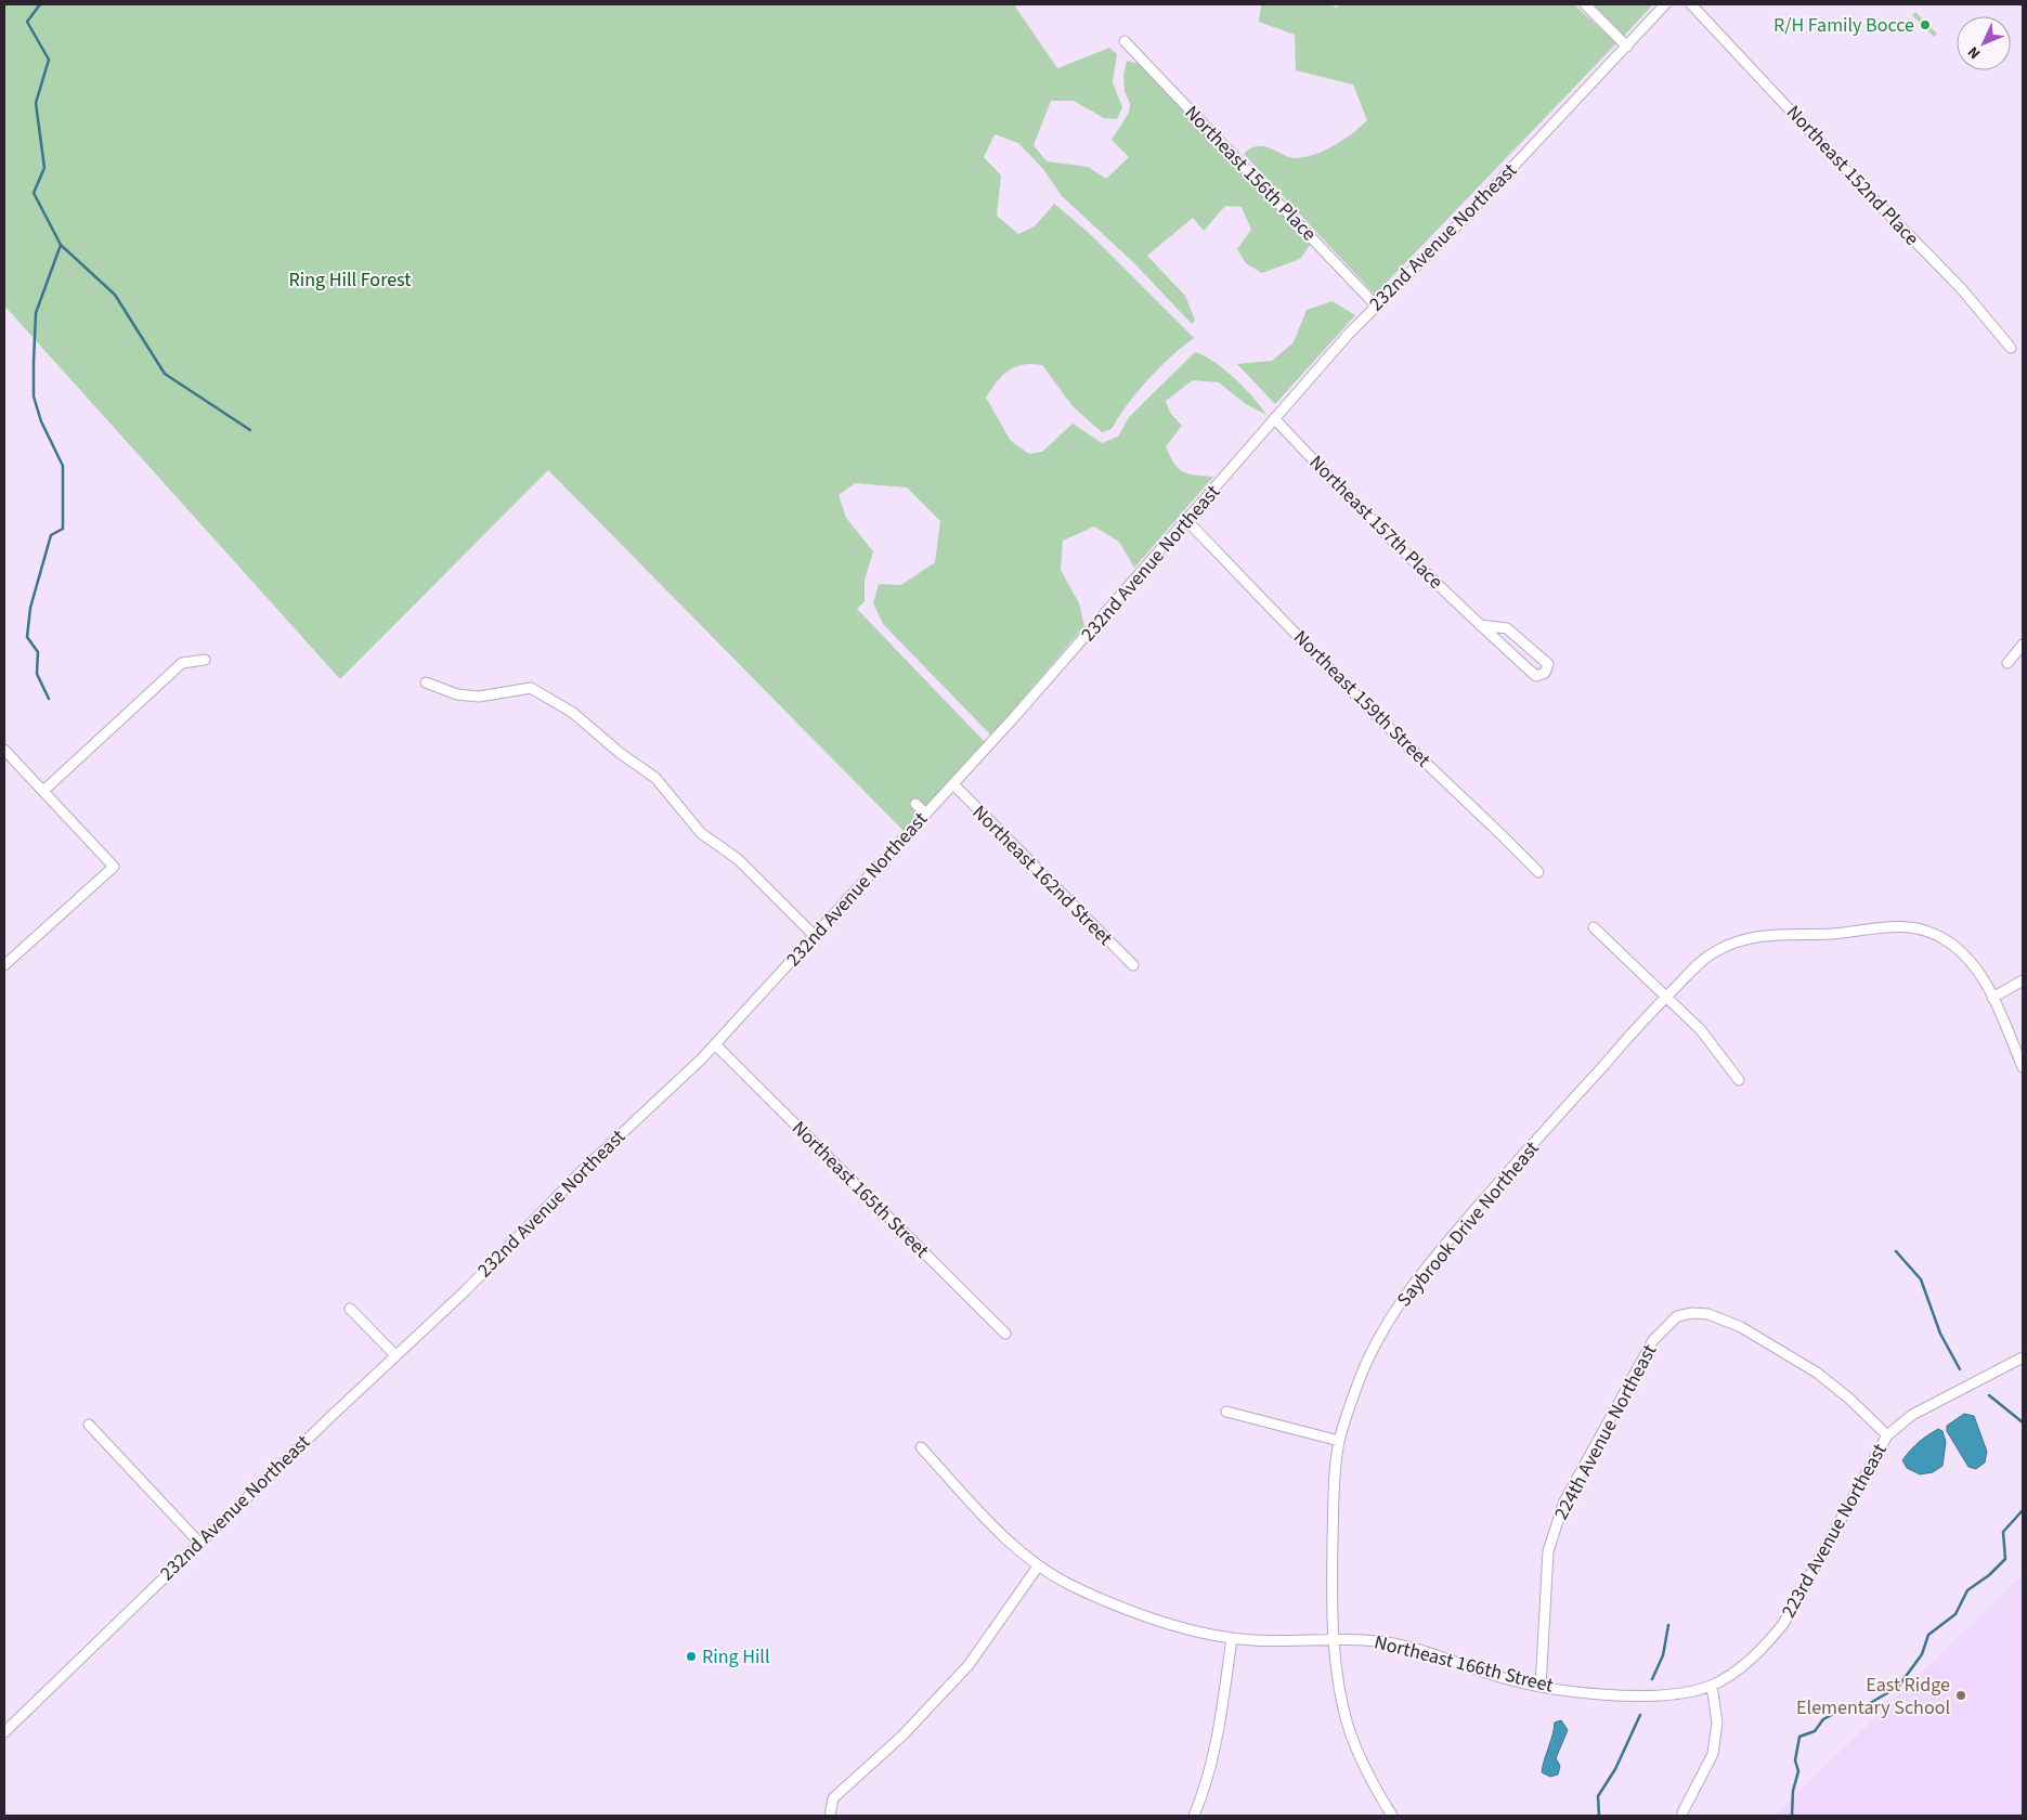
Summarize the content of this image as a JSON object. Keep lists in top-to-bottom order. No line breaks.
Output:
{"streets":{"street":["Northeast 156th Place","Northeast 152nd Place","232nd Avenue Northeast","Northeast 157th Place","Northeast 159th Street","Northeast 162nd Street","Northeast 165th Street","Saybrook Drive Northeast","224th Avenue Northeast","223rd Avenue Northeast","Northeast 166th Street"]},"crossings":[["Northeast 156th Place","232nd Avenue Northeast"],["232nd Avenue Northeast","Northeast 157th Place"],["232nd Avenue Northeast","Northeast 159th Street"],["232nd Avenue Northeast","Northeast 162nd Street"],["232nd Avenue Northeast","Northeast 165th Street"],["Saybrook Drive Northeast","Northeast 166th Street"],["224th Avenue Northeast","223rd Avenue Northeast"],["224th Avenue Northeast","Northeast 166th Street"],["223rd Avenue Northeast","Northeast 166th Street"]],"parks":["Ring Hill Forest"],"places":["R/H Family Bocce","Ring Hill","East Ridge Elementary School"],"north":"bottom left"}
